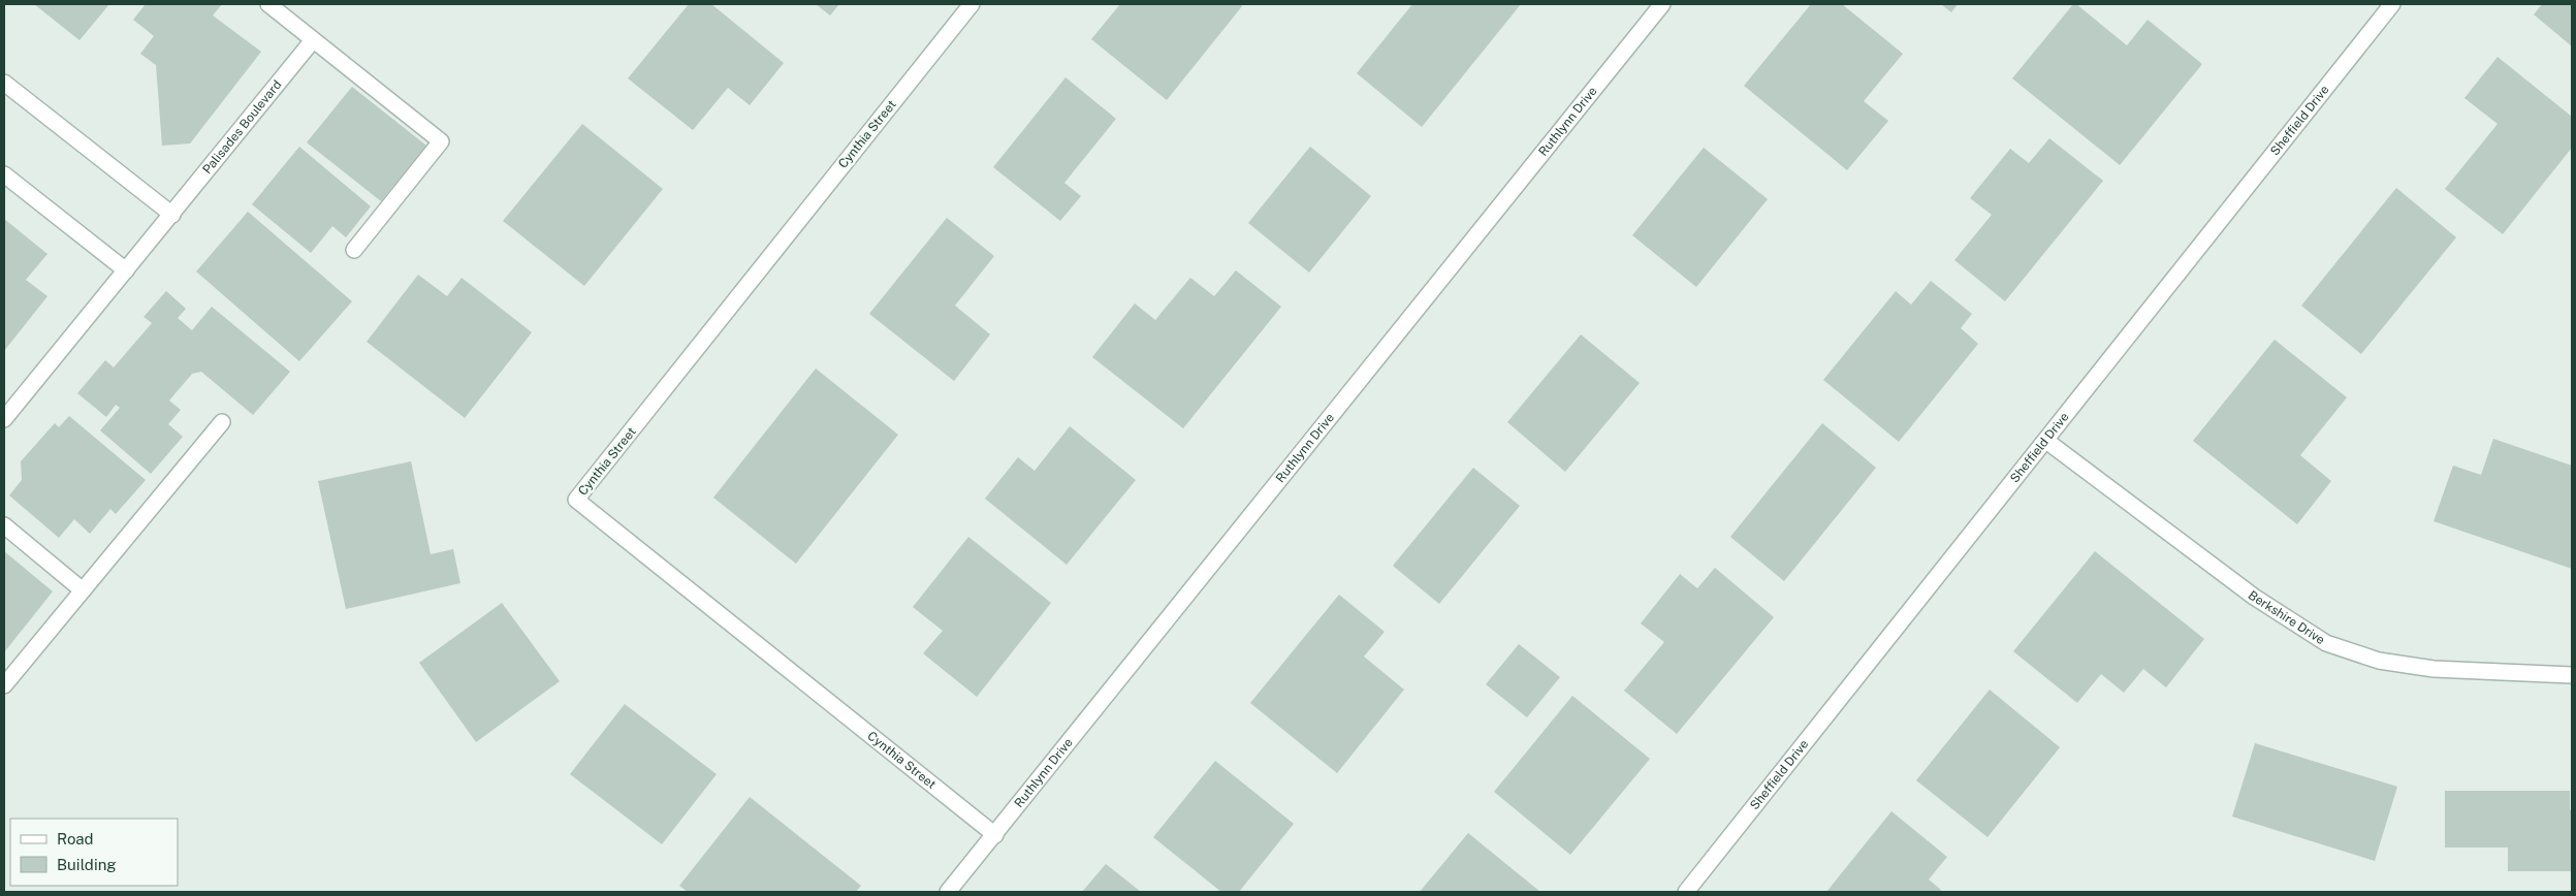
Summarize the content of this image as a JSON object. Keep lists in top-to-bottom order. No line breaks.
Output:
{"streets":{"street":["Sheffield Drive","Ruthlynn Drive","Palisades Boulevard","Cynthia Street","Berkshire Drive"]},"crossings":[["Sheffield Drive","Berkshire Drive"],["Ruthlynn Drive","Cynthia Street"]],"legend":["Road","Building"]}
